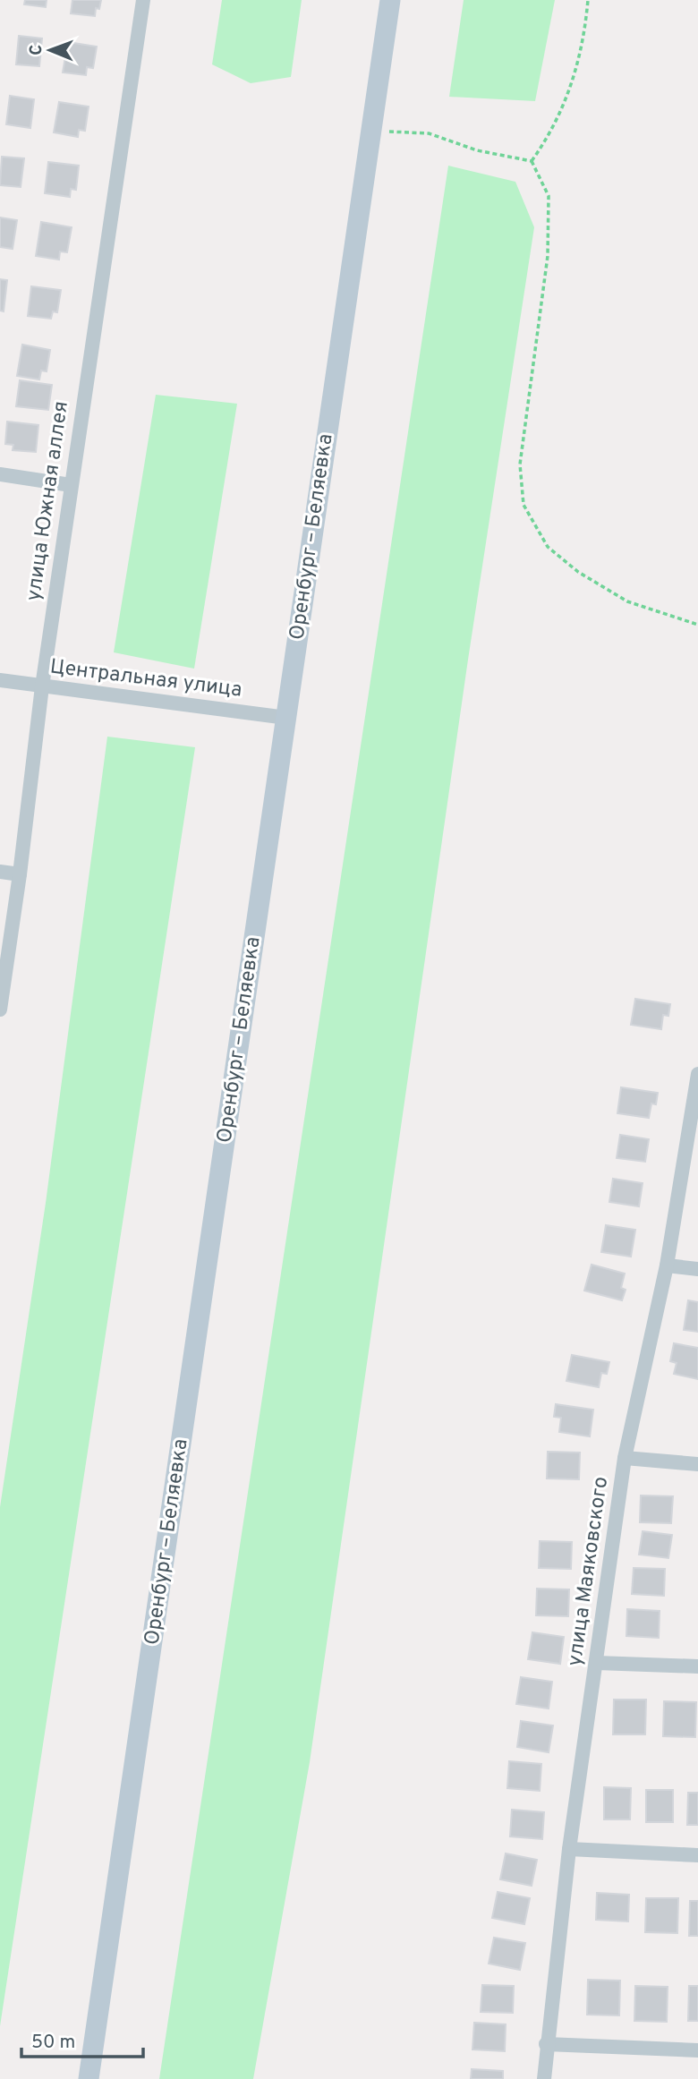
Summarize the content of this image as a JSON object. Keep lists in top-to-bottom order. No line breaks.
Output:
{"streets":{"main road":["Оренбург – Беляевка"],"street":["улица Южная аллея","Центральная улица","улица Маяковского"]},"crossings":[["улица Южная аллея","Центральная улица"],["Оренбург – Беляевка","Центральная улица"]],"scale_bar":"50 m","north":"left"}
